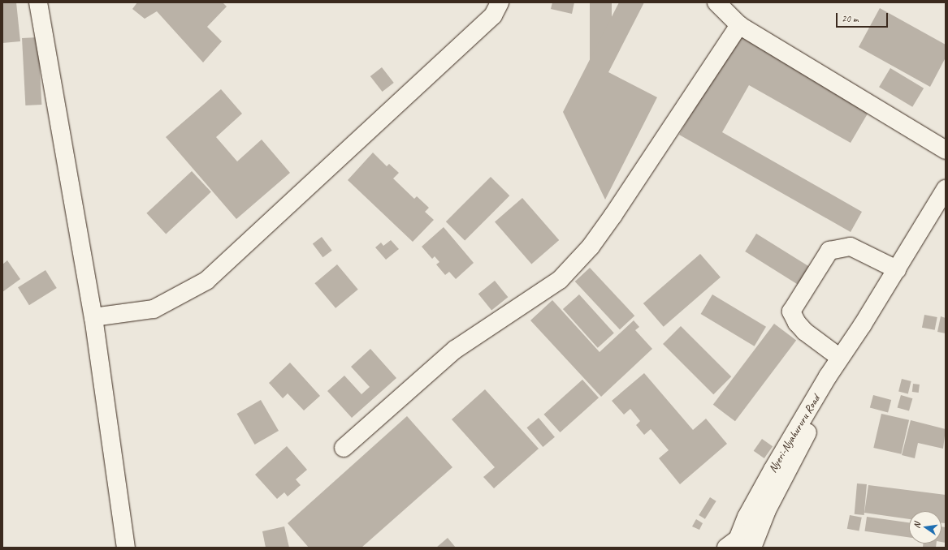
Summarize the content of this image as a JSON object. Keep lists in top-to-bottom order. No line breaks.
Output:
{"streets":{"street":["Nyeri-Nyahururu Road"]},"scale_bar":"20 m","north":"left"}
